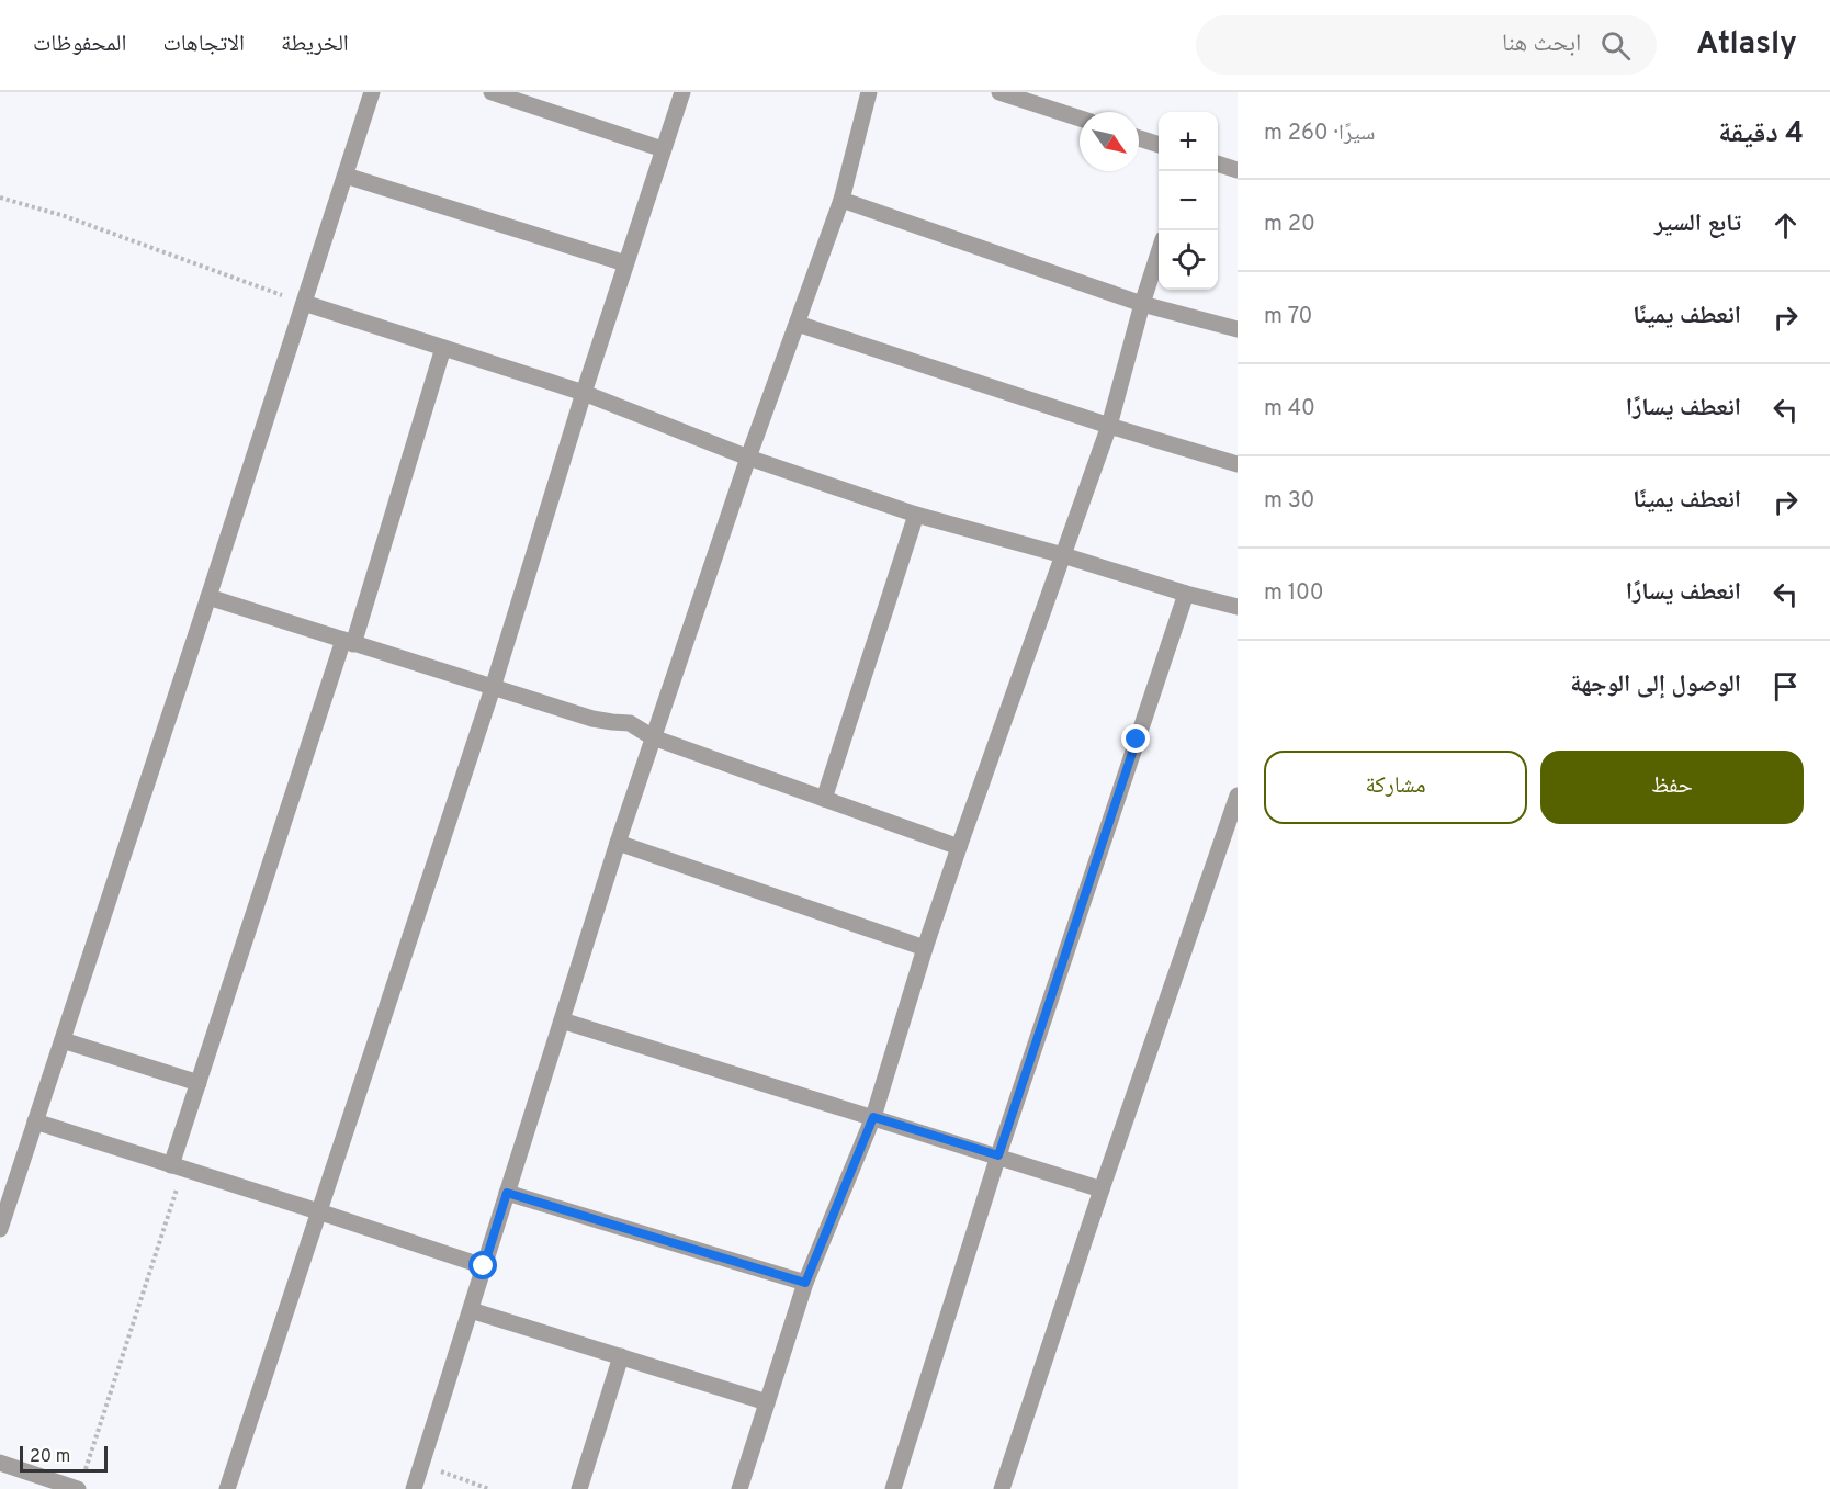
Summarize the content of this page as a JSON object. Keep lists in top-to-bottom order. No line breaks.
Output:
{"scale_bar":"20 m","north":"bottom right","page":{"header":"Atlasly","search":"ابحث هنا","nav":["الخريطة","الاتجاهات","المحفوظات"],"heading":["4 دقيقة","سيرًا · 260 m"],"map_buttons":["+","−"],"list":[["تابع السير","20 m"],["انعطف يمينًا","70 m"],["انعطف يسارًا","40 m"],["انعطف يمينًا","30 m"],["انعطف يسارًا","100 m"],"الوصول إلى الوجهة"],"buttons":["حفظ","مشاركة"],"scale":"20 m"}}
